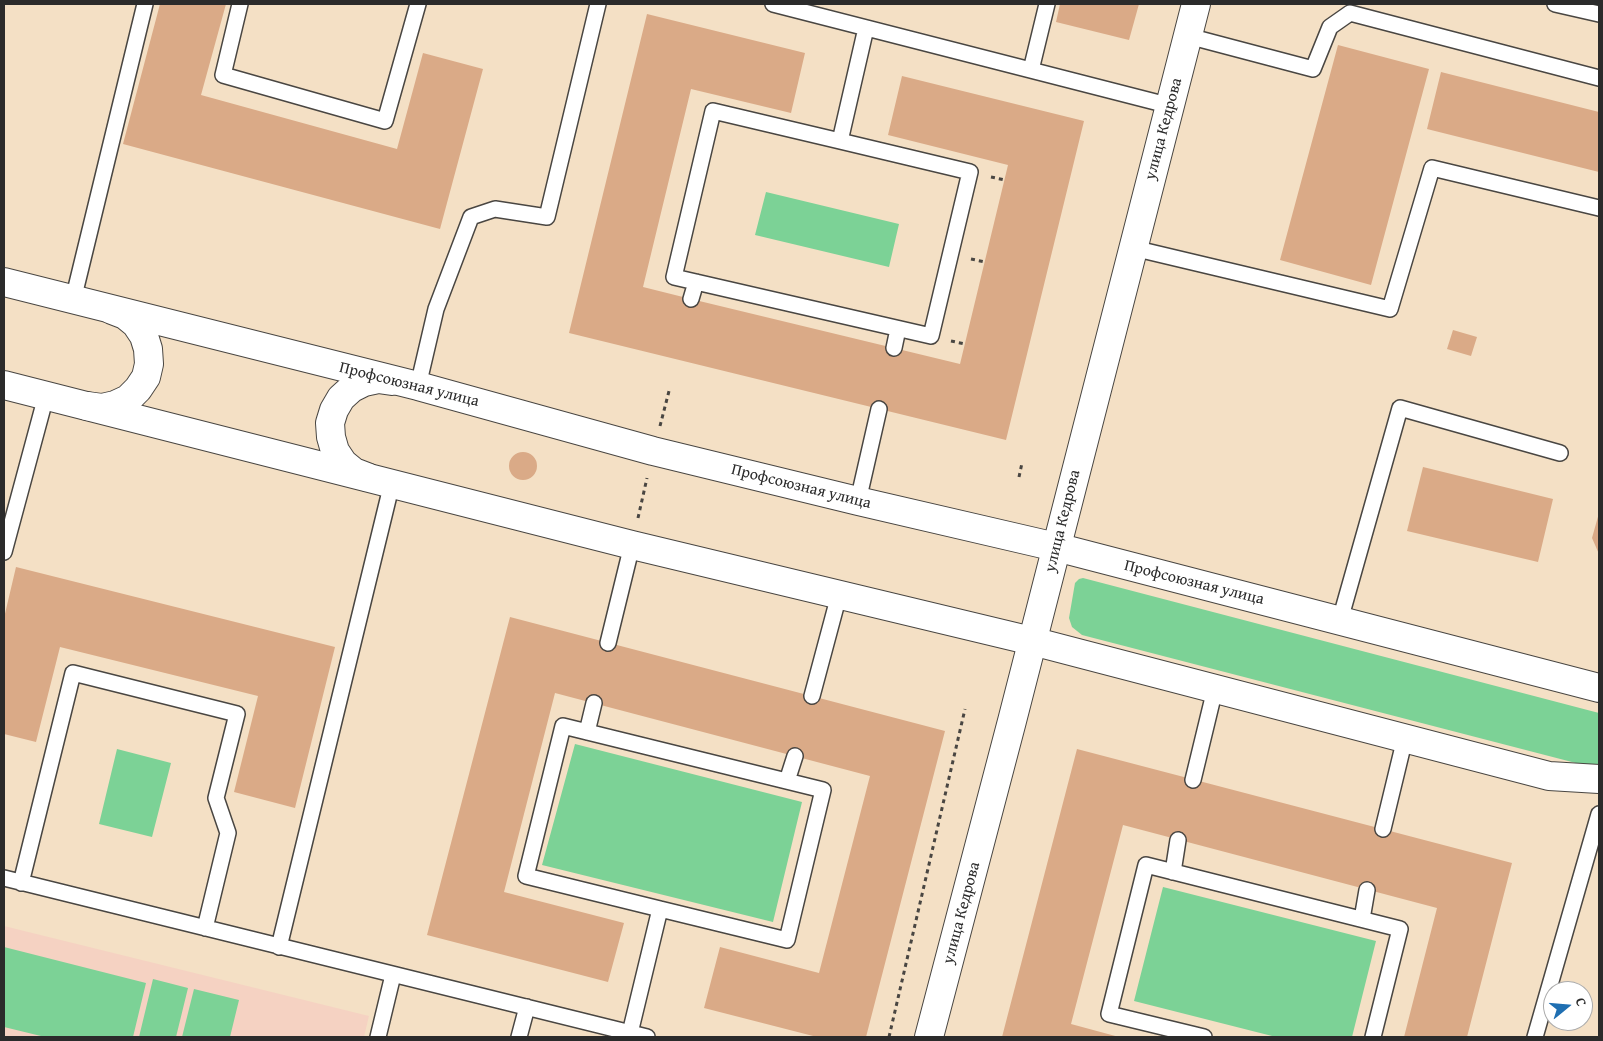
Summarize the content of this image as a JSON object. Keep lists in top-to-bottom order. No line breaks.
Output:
{"streets":{"main road":["улица Кедрова","Профсоюзная улица"]},"crossings":[["улица Кедрова","Профсоюзная улица"]],"north":"right"}
